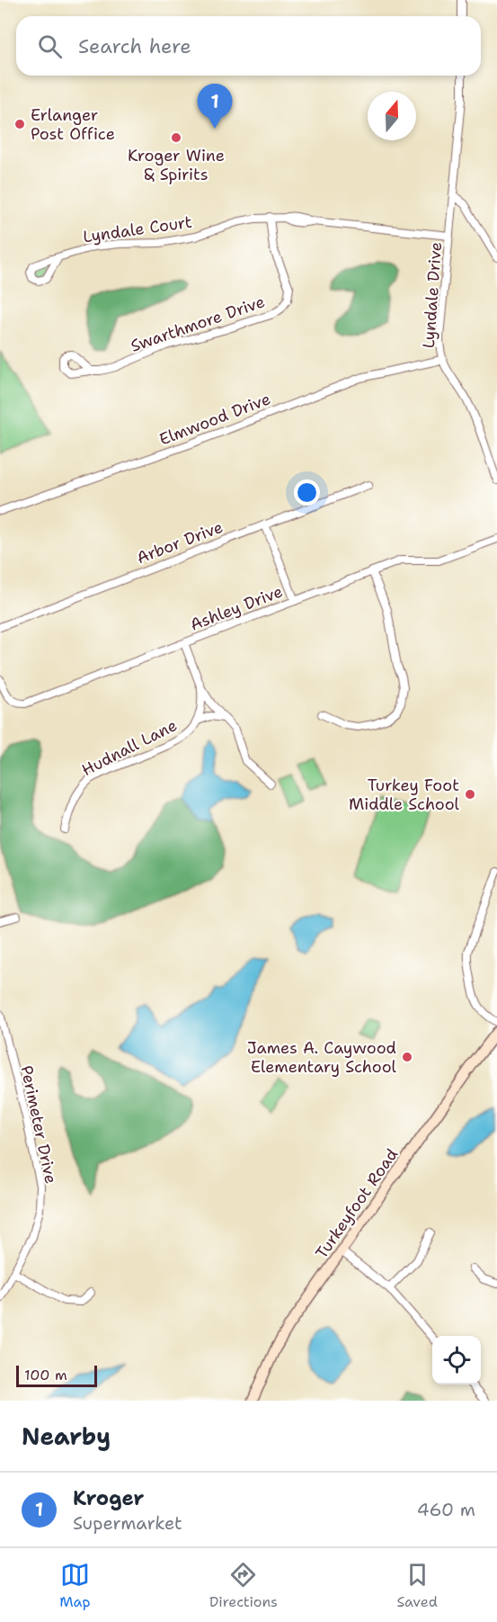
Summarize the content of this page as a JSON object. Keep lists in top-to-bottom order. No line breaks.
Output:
{"streets":{"main road":["Turkeyfoot Road"],"street":["Lyndale Court","Lyndale Drive","Swarthmore Drive","Elmwood Drive","Arbor Drive","Ashley Drive","Hudnall Lane","Perimeter Drive"]},"crossings":[["Lyndale Court","Lyndale Drive"],["Lyndale Court","Swarthmore Drive"],["Lyndale Drive","Elmwood Drive"],["Ashley Drive","Hudnall Lane"]],"places":["Erlanger Post Office","Kroger Wine & Spirits","Turkey Foot Middle School","James A. Caywood Elementary School"],"scale_bar":"100 m","north":"top","page":{"search":"Search here","pins":"1","scale":"100 m","heading":"Nearby","list":[{"mark":"1","name":"Kroger","note":"Supermarket","value":"460 m"}],"nav":["Map","Directions","Saved"]}}
